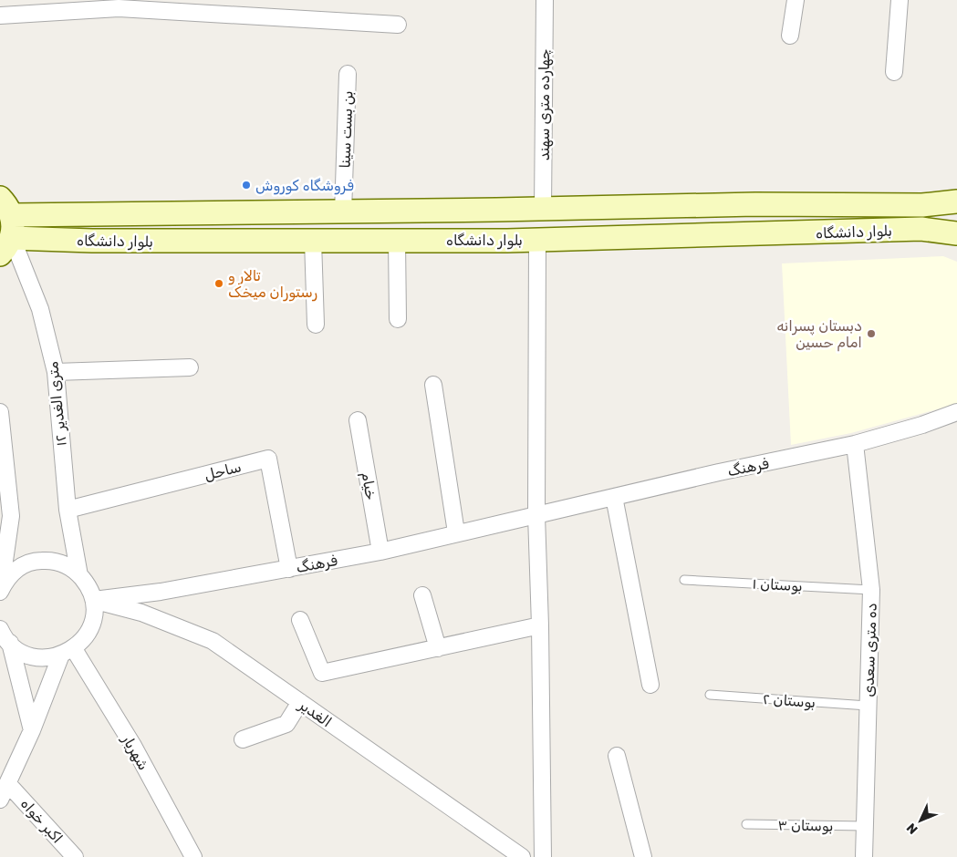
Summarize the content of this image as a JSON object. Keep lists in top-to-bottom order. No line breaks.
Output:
{"streets":{"main road":["بلوار دانشگاه"],"street":["چهارده متری سهند","بن بست سینا","۱۲ متری الغدیر","فرهنگ","ساحل","خیام","ده متری سعدی","الغدیر","شهریار","اکبر خواه"],"lane":["بوستان ۱","بوستان ۲","بوستان ۳"]},"crossings":[["چهارده متری سهند","بلوار دانشگاه"],["بن بست سینا","بلوار دانشگاه"],["بلوار دانشگاه","۱۲ متری الغدیر"],["۱۲ متری الغدیر","ساحل"],["فرهنگ","ساحل"],["فرهنگ","خیام"],["فرهنگ","ده متری سعدی"],["فرهنگ","الغدیر"],["بوستان ۱","ده متری سعدی"],["ده متری سعدی","بوستان ۲"],["ده متری سعدی","بوستان ۳"]],"places":["فروشگاه کوروش","تالار و رستوران میخک","دبستان پسرانه امام حسین"],"north":"bottom left"}
